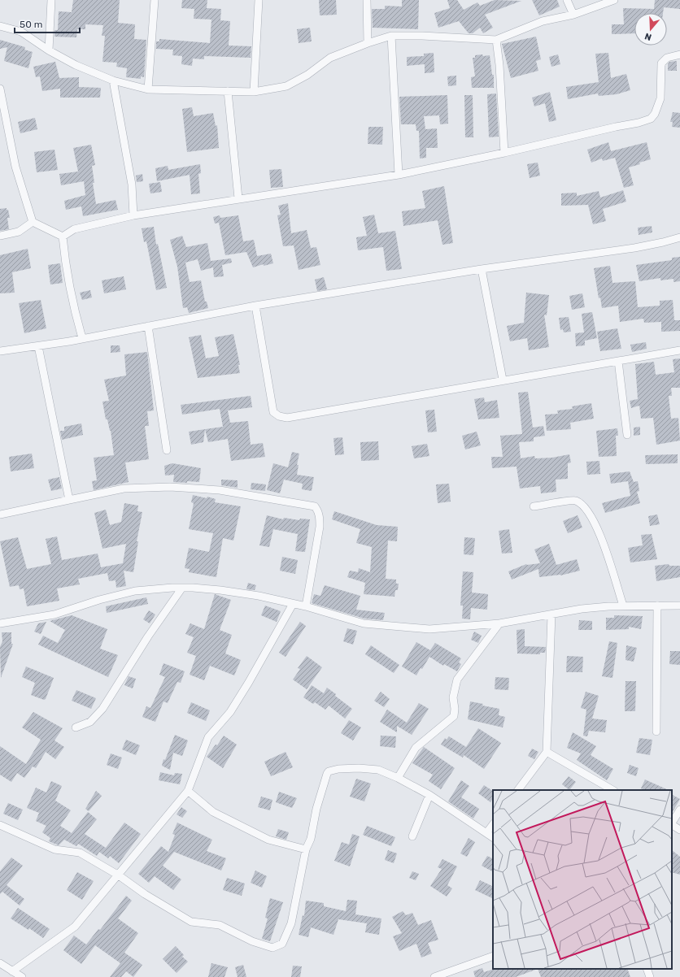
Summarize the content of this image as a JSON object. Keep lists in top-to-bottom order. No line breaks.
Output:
{"scale_bar":"50 m","north":"bottom"}
